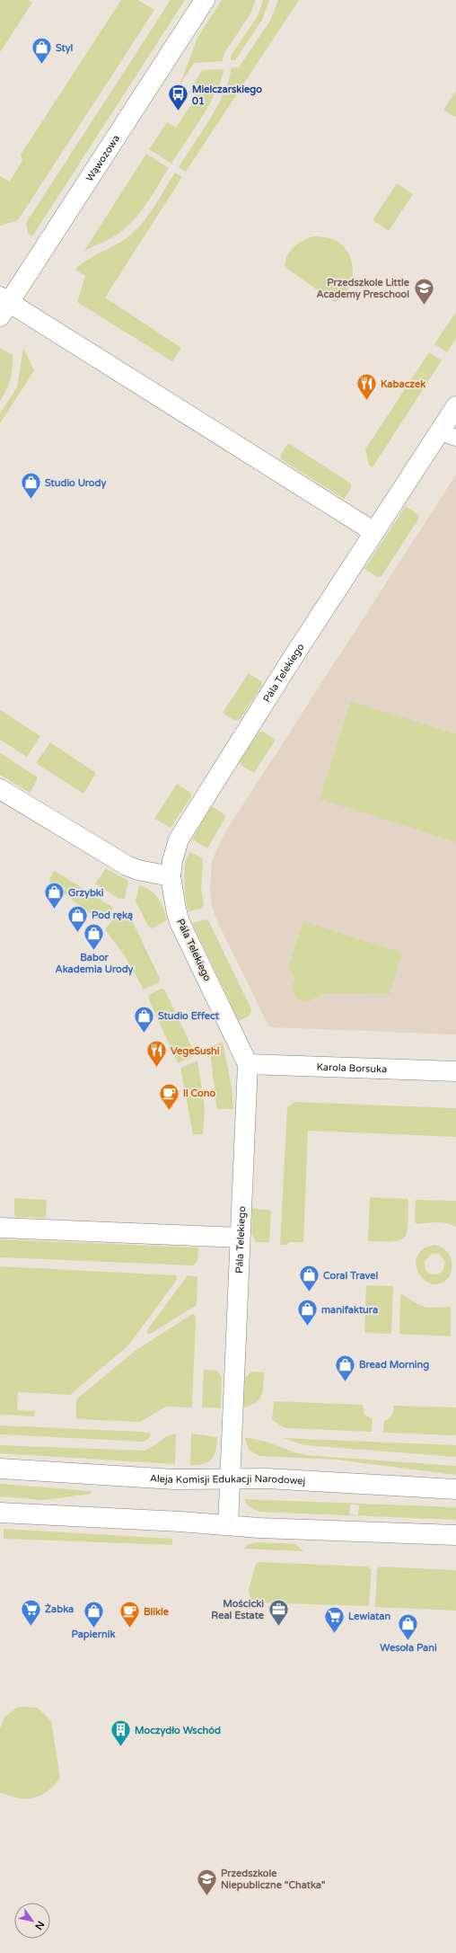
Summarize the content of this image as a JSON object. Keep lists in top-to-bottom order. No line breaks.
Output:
{"streets":{"street":["Wąwozowa","Pála Telekiego","Karola Borsuka","Aleja Komisji Edukacji Narodowej"]},"crossings":[["Pála Telekiego","Karola Borsuka"],["Pála Telekiego","Aleja Komisji Edukacji Narodowej"]],"places":{"shop":["Styl","Studio Urody","Grzybki","Pod ręką","Babor Akademia Urody","Studio Effect","Coral Travel","manifaktura","Bread Morning","Papiernik","Wesoła Pani"],"bus stop":["Mielczarskiego 01"],"school or university":["Przedszkole Little Academy Preschool","Przedszkole Niepubliczne \"Chatka\""],"restaurant":["Kabaczek","VegeSushi"],"cafe":["Il Cono","Blikle"],"supermarket":["Żabka","Lewiatan"],"office":["Mościcki Real Estate"],"building":["Moczydło Wschód"]},"north":"bottom right"}
